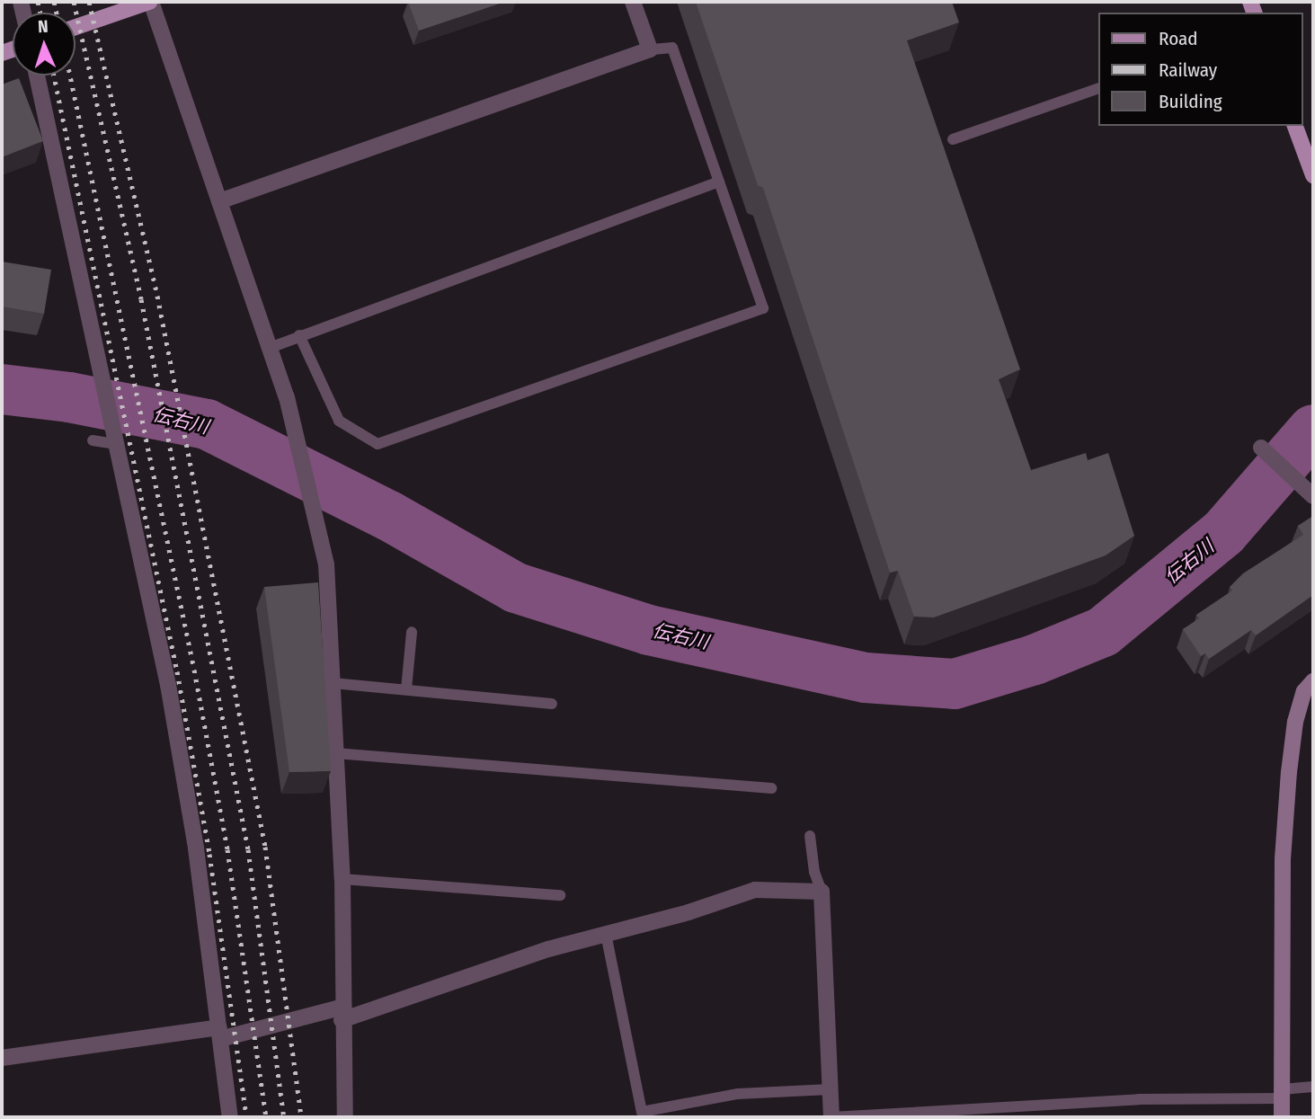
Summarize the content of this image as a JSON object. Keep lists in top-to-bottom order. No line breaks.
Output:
{"water":["伝右川"],"legend":["Road","Railway","Building"],"north":"top"}
